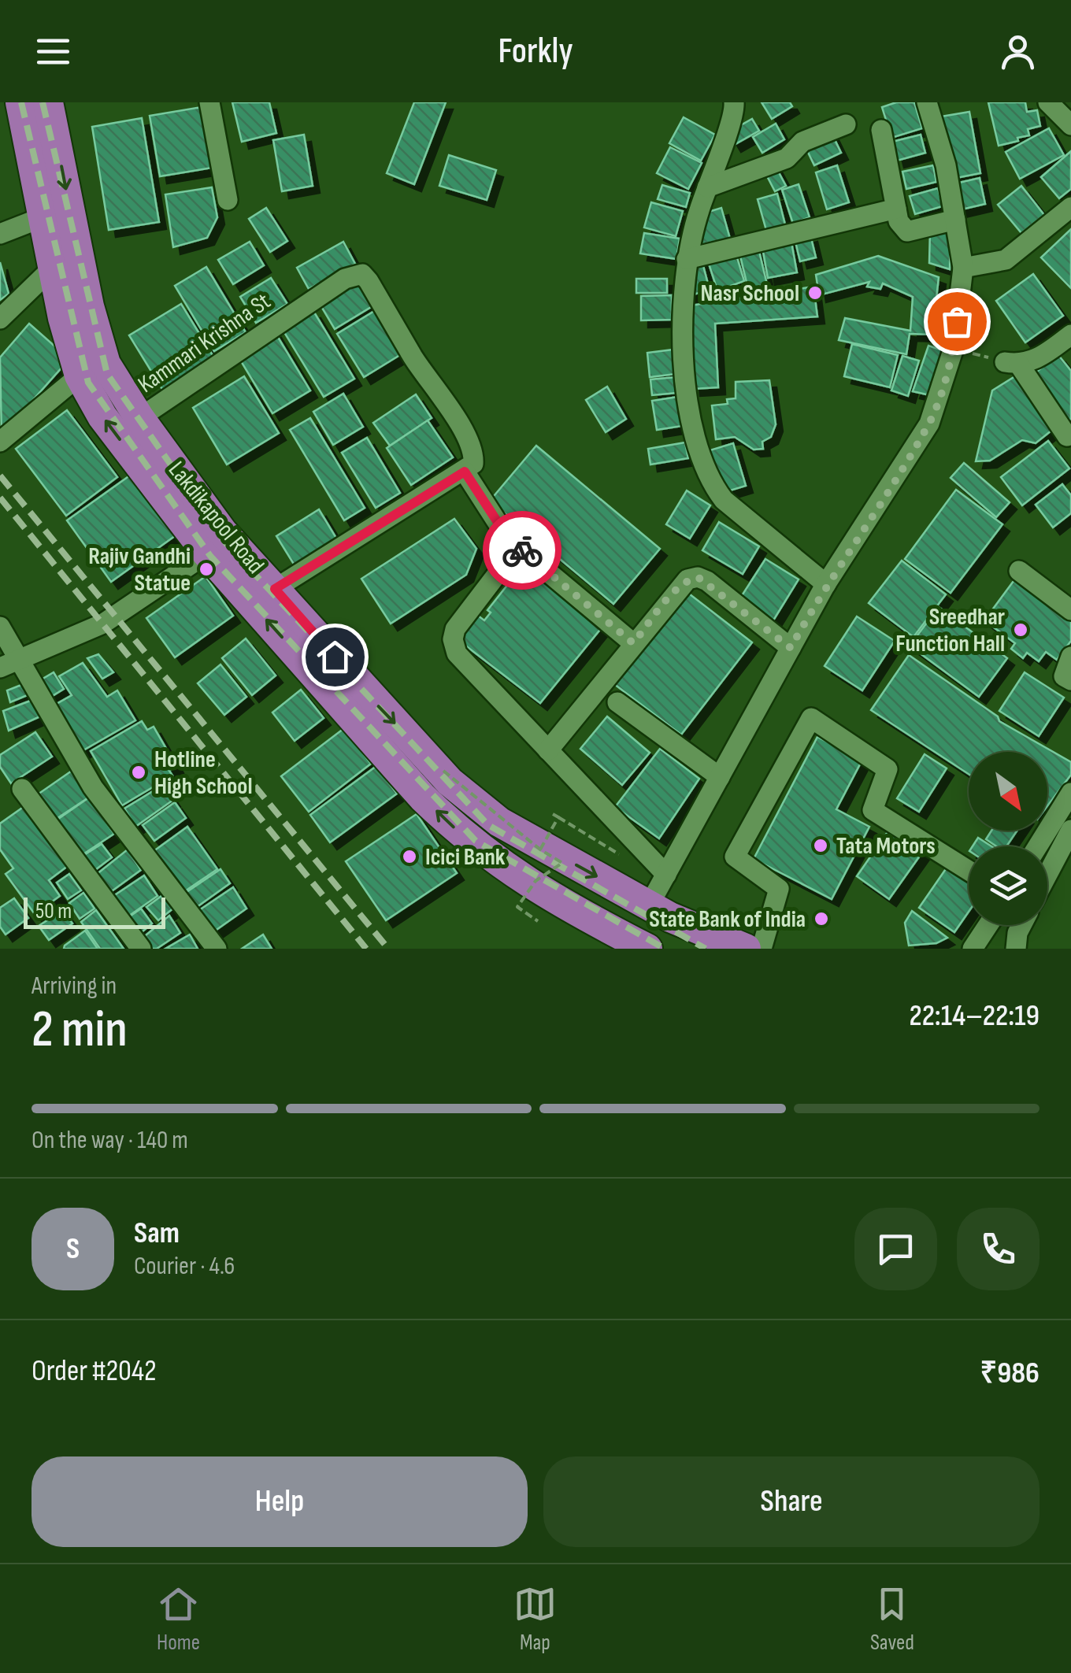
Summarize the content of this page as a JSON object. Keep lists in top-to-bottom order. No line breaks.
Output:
{"streets":{"highway":["Lakdikapool Road"],"street":["Kammari Krishna St"]},"crossings":[["Kammari Krishna St","Lakdikapool Road"]],"places":["Nasr School","Rajiv Gandhi Statue","Sreedhar Function Hall","Hotline High School","Tata Motors","Icici Bank","State Bank of India"],"scale_bar":"50 m","north":"bottom right","page":{"header":"Forkly","scale":"50 m","heading":["2 min","Arriving in","22:14–22:19"],"panel":["Sam","Courier · 4.6","Order #2042","₹986"],"bar":"On the way · 140 m","round":"S","buttons":["Help","Share"],"tabs":["Home","Map","Saved"]}}
